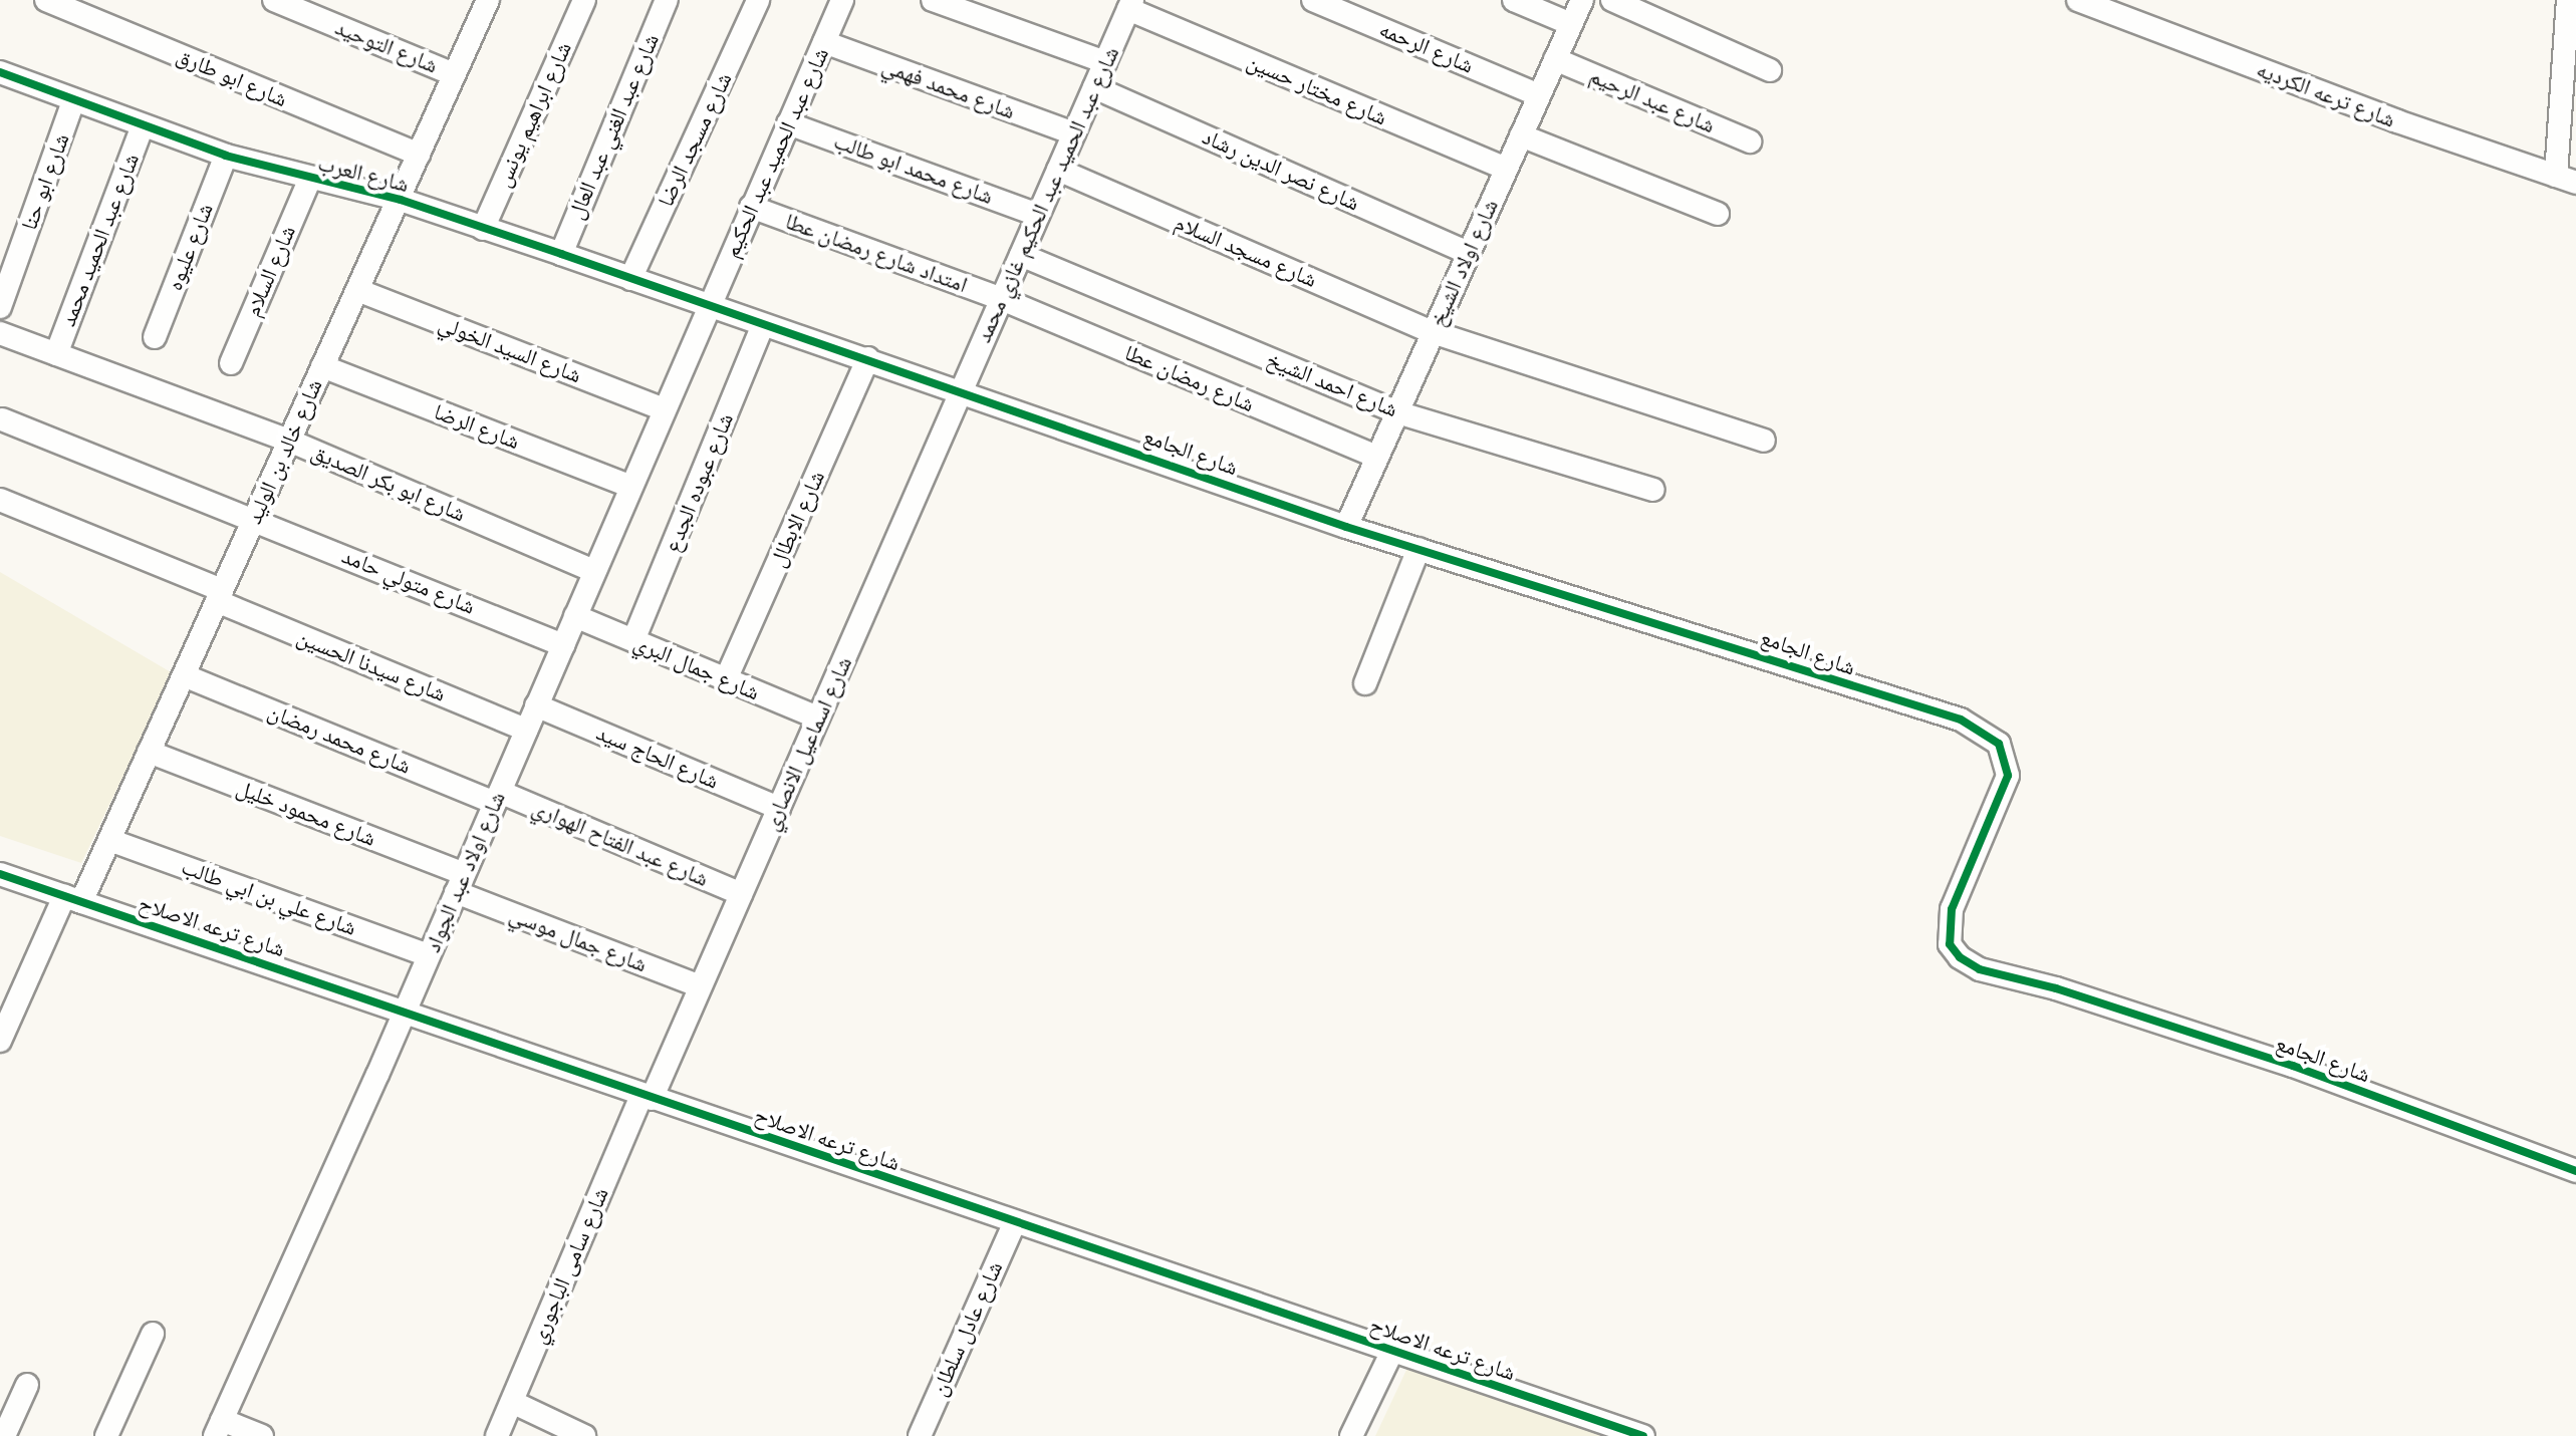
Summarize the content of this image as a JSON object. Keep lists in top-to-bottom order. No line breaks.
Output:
{"streets":{"street":["شارع التوحيد","شارع الرحمه","شارع ابو طارق","شارع محمد فهمي","شارع مختار حسين","شارع ترعه الكرديه","شارع عبد الرحيم","شارع ابراهيم يونس","شارع عبد الغني عبد العال","شارع مسجد الرضا","شارع عبد الحميد عبد الحكيم","شارع محمد ابو طالب","شارع نصر الدين رشاد","شارع العرب","شارع ابو حنا","شارع عبد الحميد عبد الحكيم غازي محمد","شارع عبد الحميد محمد","شارع عليوه","شارع مسجد السلام","امتداد شارع رمضان عطا","شارع اولاد الشيخ","شارع السلام","شارع السيد الخولي","شارع رمضان عطا","شارع احمد الشيخ","شارع الرضا","شارع خالد بن الوليد","شارع الجامع","شارع ابو بكر الصديق","شارع عبوده الجدع","شارع الابطال","شارع متولي حامد","شارع سيدنا الحسين","شارع جمال البري","شارع محمد رمضان","شارع اسماعيل الانصاري","شارع الحاج سيد","شارع محمود خليل","شارع عبد الفتاح الهواري","شارع اولاد عبد الجواد","شارع علي بن ابي طالب","شارع ترعه الاصلاح","شارع جمال موسي","شارع سامى الباجوري","شارع عادل سلطان"]},"crossings":[["شارع التوحيد","شارع خالد بن الوليد"],["شارع الرحمه","شارع اولاد الشيخ"],["شارع ابو طارق","شارع خالد بن الوليد"],["شارع محمد فهمي","شارع عبد الحميد عبد الحكيم"],["شارع محمد فهمي","شارع عبد الحميد عبد الحكيم غازي محمد"],["شارع مختار حسين","شارع عبد الحميد عبد الحكيم غازي محمد"],["شارع مختار حسين","شارع اولاد الشيخ"],["شارع عبد الرحيم","شارع اولاد الشيخ"],["شارع ابراهيم يونس","شارع العرب"],["شارع عبد الغني عبد العال","شارع العرب"],["شارع مسجد الرضا","شارع العرب"],["شارع عبد الحميد عبد الحكيم","شارع محمد ابو طالب"],["شارع عبد الحميد عبد الحكيم","شارع العرب"],["شارع عبد الحميد عبد الحكيم","امتداد شارع رمضان عطا"],["شارع عبد الحميد عبد الحكيم","شارع اولاد عبد الجواد"],["شارع محمد ابو طالب","شارع عبد الحميد عبد الحكيم غازي محمد"],["شارع نصر الدين رشاد","شارع عبد الحميد عبد الحكيم غازي محمد"],["شارع نصر الدين رشاد","شارع اولاد الشيخ"],["شارع العرب","شارع ابو حنا"],["شارع العرب","شارع عبد الحميد محمد"],["شارع العرب","شارع عليوه"],["شارع العرب","شارع السلام"],["شارع العرب","شارع خالد بن الوليد"],["شارع العرب","شارع الجامع"],["شارع العرب","شارع عبوده الجدع"],["شارع العرب","شارع اولاد عبد الجواد"],["شارع عبد الحميد عبد الحكيم غازي محمد","شارع مسجد السلام"],["شارع عبد الحميد عبد الحكيم غازي محمد","امتداد شارع رمضان عطا"],["شارع عبد الحميد عبد الحكيم غازي محمد","شارع رمضان عطا"],["شارع عبد الحميد عبد الحكيم غازي محمد","شارع احمد الشيخ"],["شارع عبد الحميد عبد الحكيم غازي محمد","شارع الجامع"],["شارع عبد الحميد عبد الحكيم غازي محمد","شارع اسماعيل الانصاري"],["شارع عبد الحميد محمد","شارع ابو بكر الصديق"],["شارع مسجد السلام","شارع اولاد الشيخ"],["امتداد شارع رمضان عطا","شارع رمضان عطا"],["شارع اولاد الشيخ","شارع رمضان عطا"],["شارع اولاد الشيخ","شارع احمد الشيخ"],["شارع اولاد الشيخ","شارع الجامع"],["شارع السيد الخولي","شارع خالد بن الوليد"],["شارع السيد الخولي","شارع اولاد عبد الجواد"],["شارع الرضا","شارع خالد بن الوليد"],["شارع الرضا","شارع اولاد عبد الجواد"],["شارع خالد بن الوليد","شارع ابو بكر الصديق"],["شارع خالد بن الوليد","شارع متولي حامد"],["شارع خالد بن الوليد","شارع سيدنا الحسين"],["شارع خالد بن الوليد","شارع محمد رمضان"],["شارع خالد بن الوليد","شارع محمود خليل"],["شارع خالد بن الوليد","شارع علي بن ابي طالب"],["شارع خالد بن الوليد","شارع ترعه الاصلاح"],["شارع الجامع","شارع عبوده الجدع"],["شارع الجامع","شارع الابطال"],["شارع الجامع","شارع اسماعيل الانصاري"],["شارع ابو بكر الصديق","شارع اولاد عبد الجواد"],["شارع عبوده الجدع","شارع جمال البري"],["شارع الابطال","شارع جمال البري"],["شارع متولي حامد","شارع اولاد عبد الجواد"],["شارع سيدنا الحسين","شارع اولاد عبد الجواد"],["شارع جمال البري","شارع اسماعيل الانصاري"],["شارع جمال البري","شارع اولاد عبد الجواد"],["شارع محمد رمضان","شارع عبد الفتاح الهواري"],["شارع محمد رمضان","شارع اولاد عبد الجواد"],["شارع اسماعيل الانصاري","شارع الحاج سيد"],["شارع اسماعيل الانصاري","شارع عبد الفتاح الهواري"],["شارع اسماعيل الانصاري","شارع ترعه الاصلاح"],["شارع اسماعيل الانصاري","شارع جمال موسي"],["شارع اسماعيل الانصاري","شارع سامى الباجوري"],["شارع الحاج سيد","شارع اولاد عبد الجواد"],["شارع محمود خليل","شارع اولاد عبد الجواد"],["شارع محمود خليل","شارع جمال موسي"],["شارع عبد الفتاح الهواري","شارع اولاد عبد الجواد"],["شارع اولاد عبد الجواد","شارع علي بن ابي طالب"],["شارع اولاد عبد الجواد","شارع ترعه الاصلاح"],["شارع اولاد عبد الجواد","شارع جمال موسي"],["شارع ترعه الاصلاح","شارع سامى الباجوري"],["شارع ترعه الاصلاح","شارع عادل سلطان"]]}
